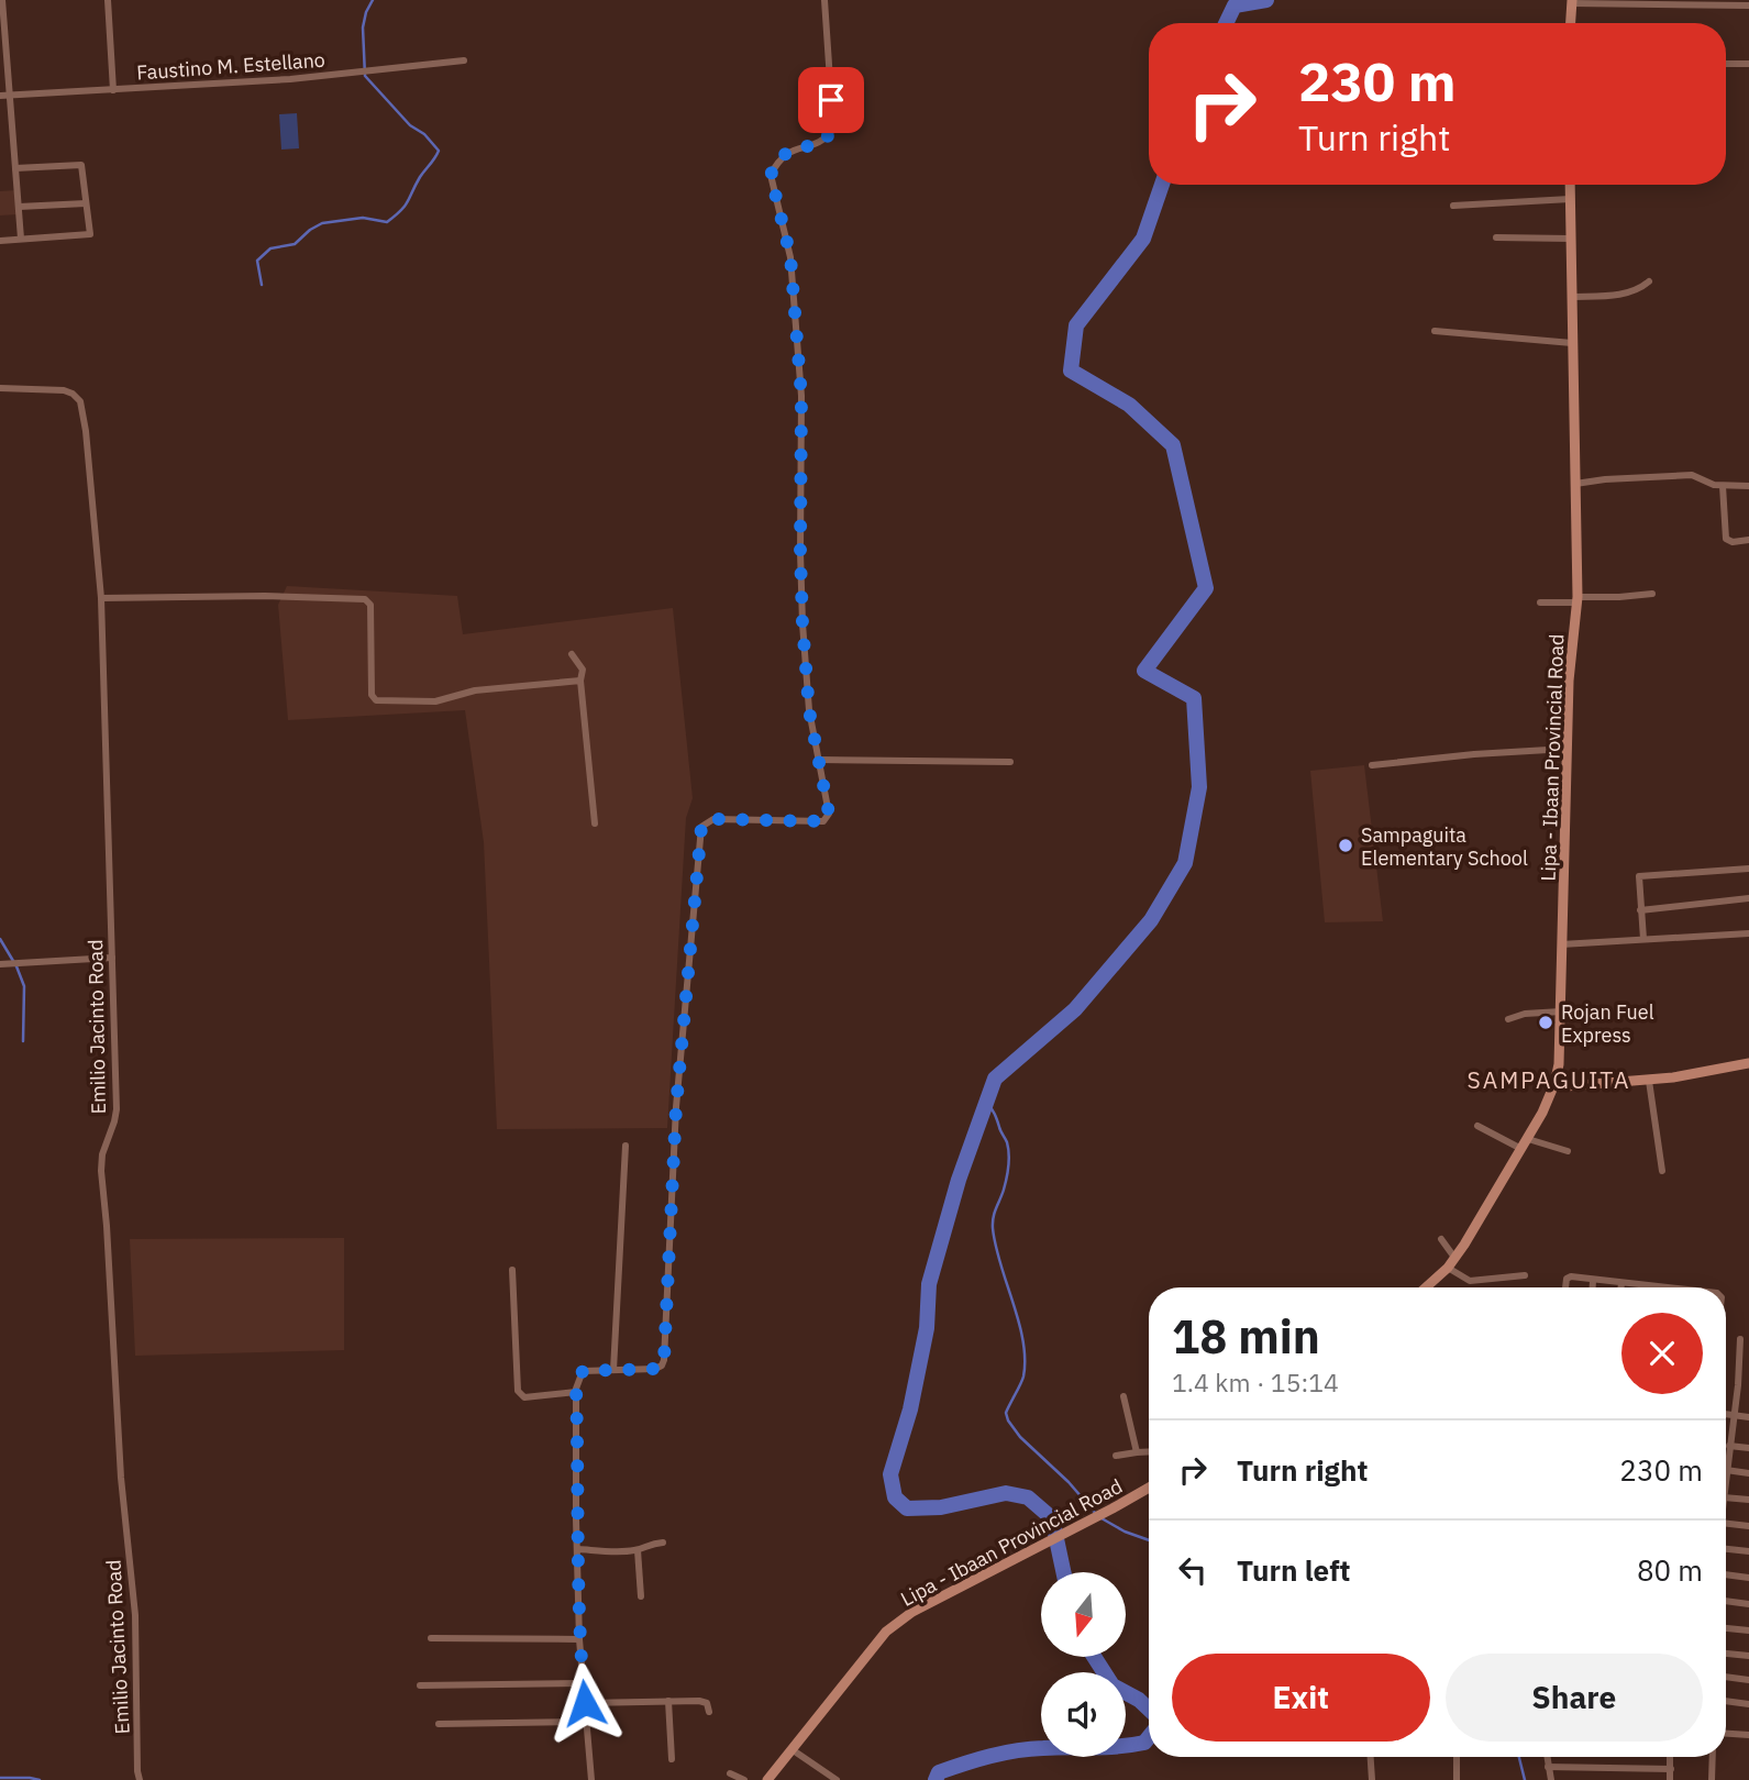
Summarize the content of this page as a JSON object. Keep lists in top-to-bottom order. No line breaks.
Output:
{"streets":{"main road":["Lipa - Ibaan Provincial Road"],"street":["Faustino M. Estellano","Emilio Jacinto Road"]},"districts":["SAMPAGUITA"],"places":["Sampaguita Elementary School","Rojan Fuel Express"],"north":"bottom","page":{"turn":["230 m","Turn right"],"heading":["18 min","1.4 km · 15:14"],"list":[{"name":"Turn right","value":"230 m"},{"name":"Turn left","value":"80 m"}],"buttons":["Exit","Share"]}}
